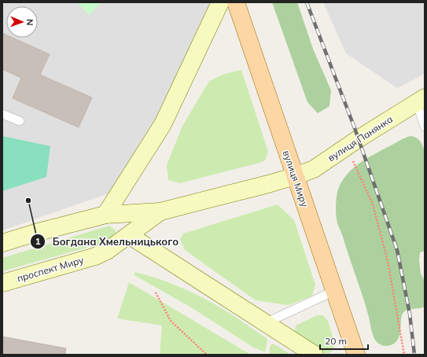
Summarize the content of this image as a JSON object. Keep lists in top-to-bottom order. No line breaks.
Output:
{"streets":{"main road":["вулиця Панянка","вулиця Миру","проспект Миру"]},"crossings":[["вулиця Панянка","вулиця Миру"],["вулиця Панянка","проспект Миру"],["вулиця Миру","проспект Миру"]],"places":["Богдана Хмельницького"],"scale_bar":"20 m","north":"right"}
